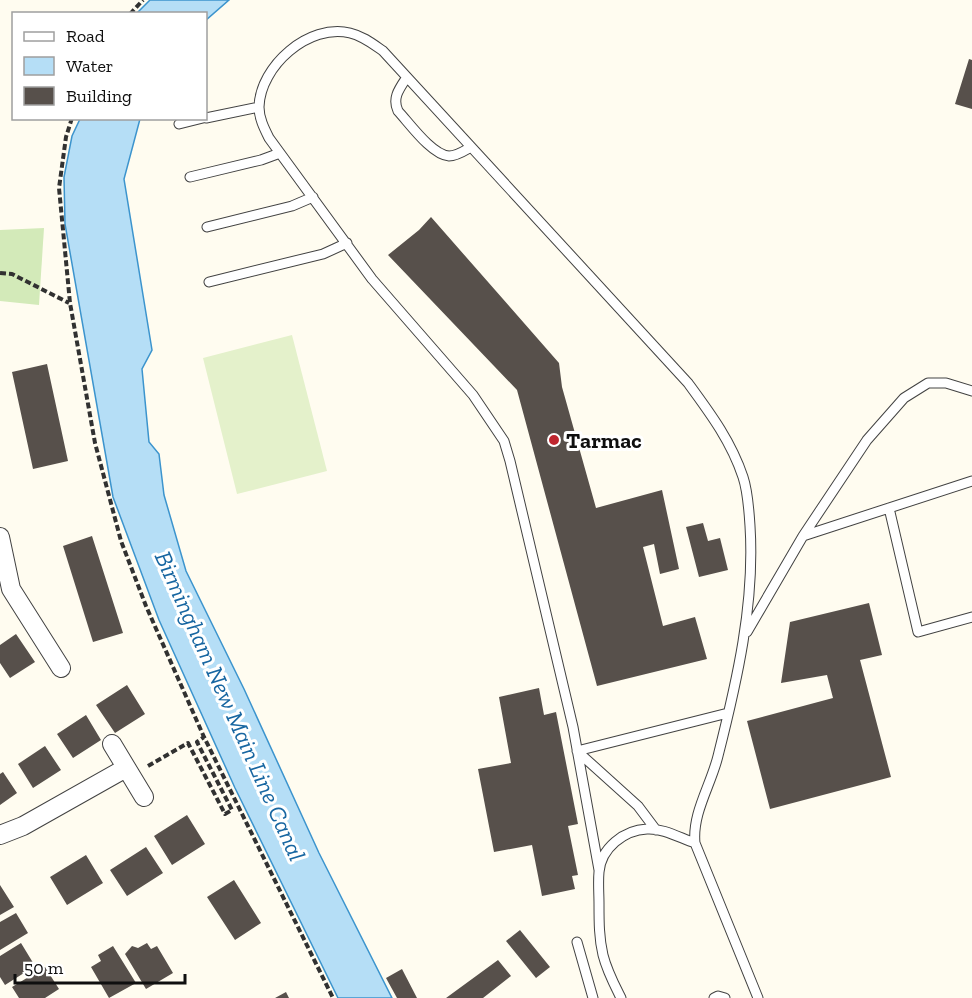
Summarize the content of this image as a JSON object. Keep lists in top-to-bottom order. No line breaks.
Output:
{"water":["Birmingham New Main Line Canal"],"places":["Tarmac"],"legend":["Road","Water","Building"],"scale_bar":"50 m"}
